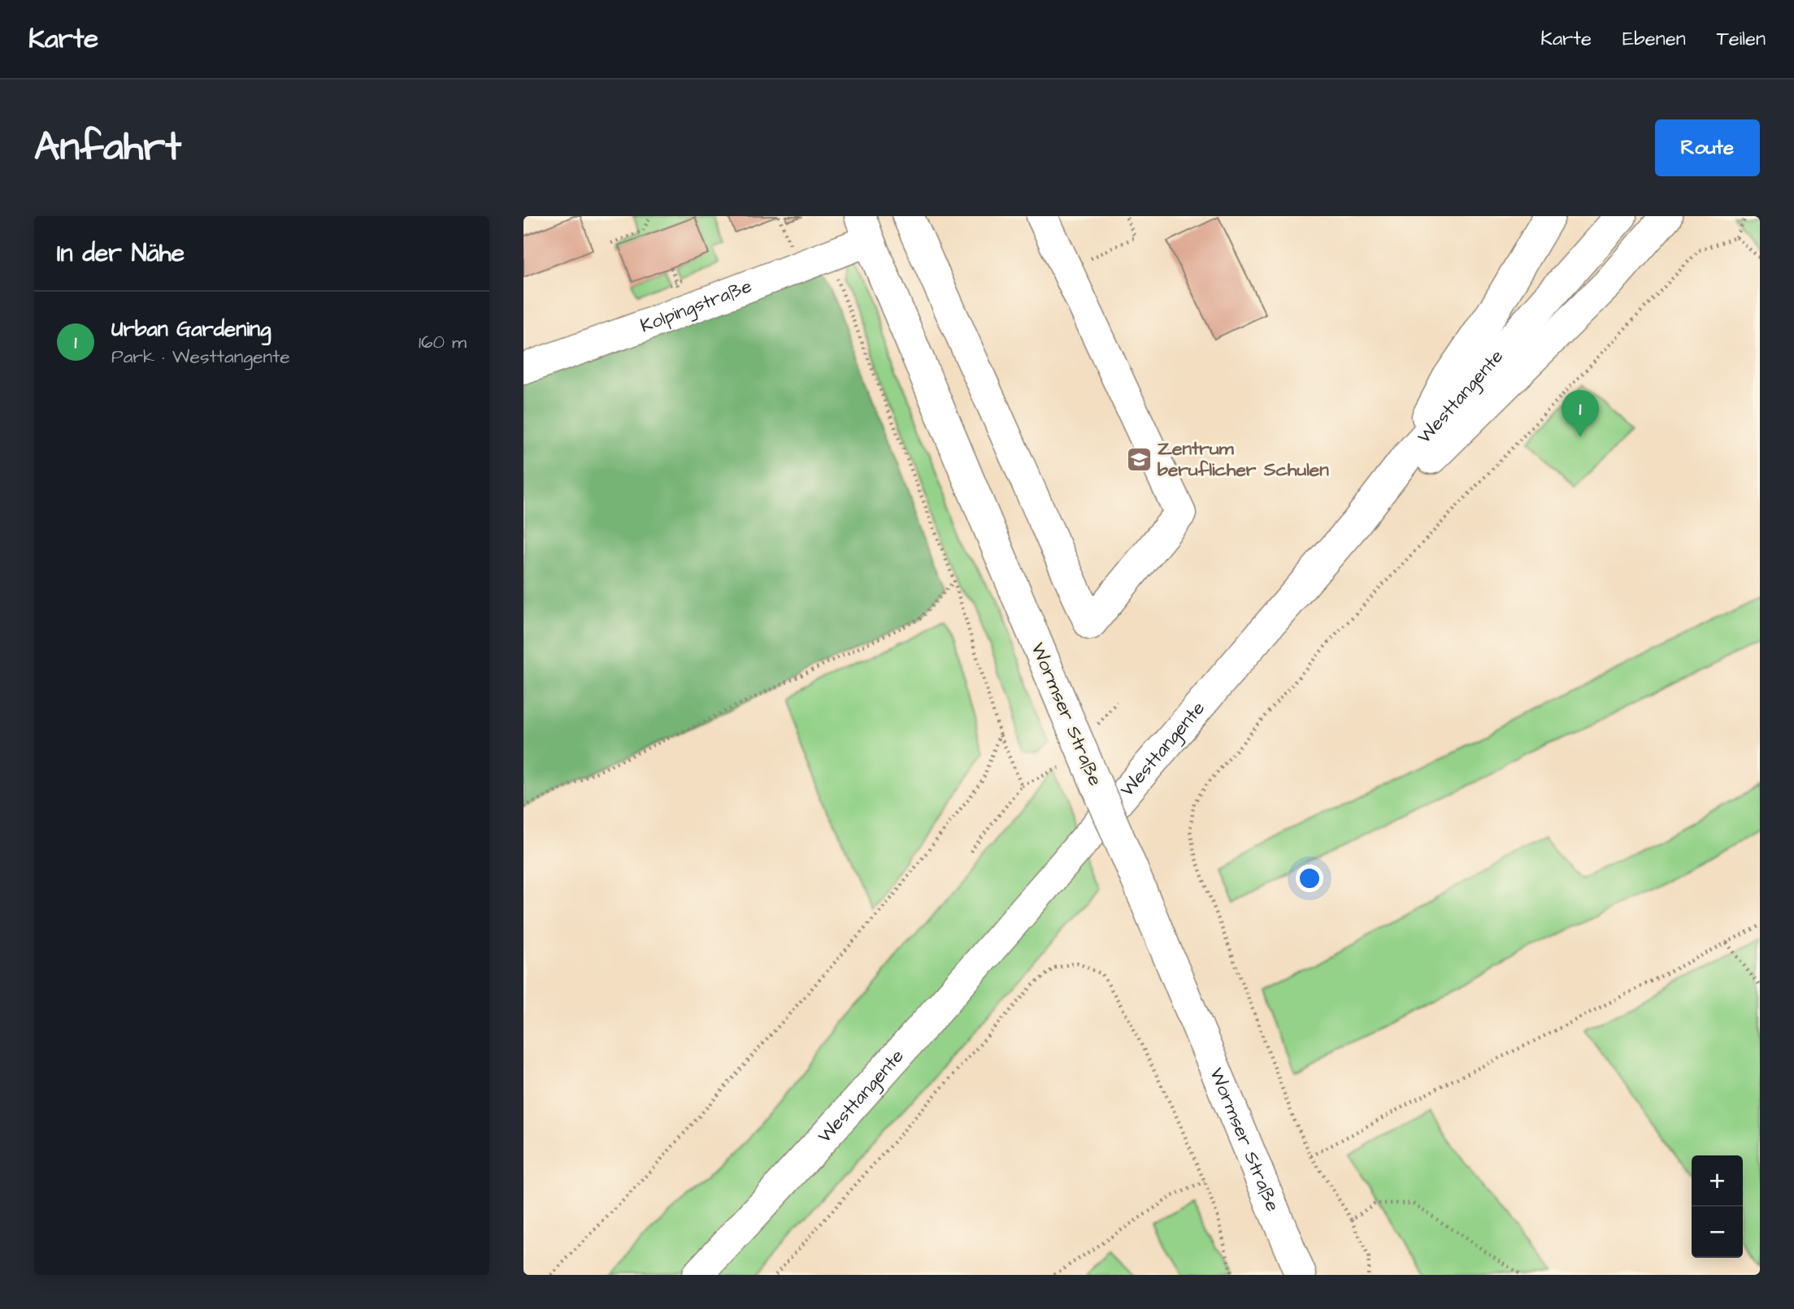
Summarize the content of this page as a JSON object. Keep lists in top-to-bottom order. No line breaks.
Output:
{"streets":{"main road":["Kolpingstraße","Westtangente","Wormser Straße"]},"crossings":[["Kolpingstraße","Wormser Straße"]],"places":{"school or university":["Zentrum beruflicher Schulen"]},"page":{"header":"Karte","nav":["Karte","Ebenen","Teilen"],"buttons":"Route","title":"Anfahrt","heading":"In der Nähe","list":[{"mark":"1","name":"Urban Gardening","note":"Park · Westtangente","value":"160 m"}],"pins":"1","map_buttons":["+","−"]}}
